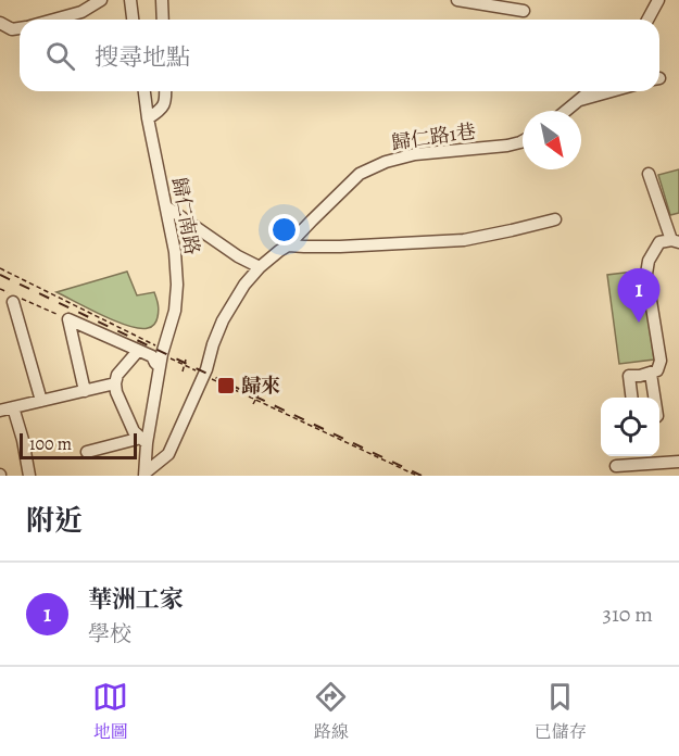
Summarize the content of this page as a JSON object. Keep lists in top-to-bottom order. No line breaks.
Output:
{"streets":{"street":["歸仁路1巷","歸仁南路"]},"crossings":[["歸仁路1巷","歸仁南路"]],"places":{"transit":["歸來"]},"scale_bar":"100 m","north":"bottom right","page":{"search":"搜尋地點","pins":"1","scale":"100 m","heading":"附近","list":[{"mark":"1","name":"華洲工家","note":"學校","value":"310 m"}],"nav":["地圖","路線","已儲存"]}}
